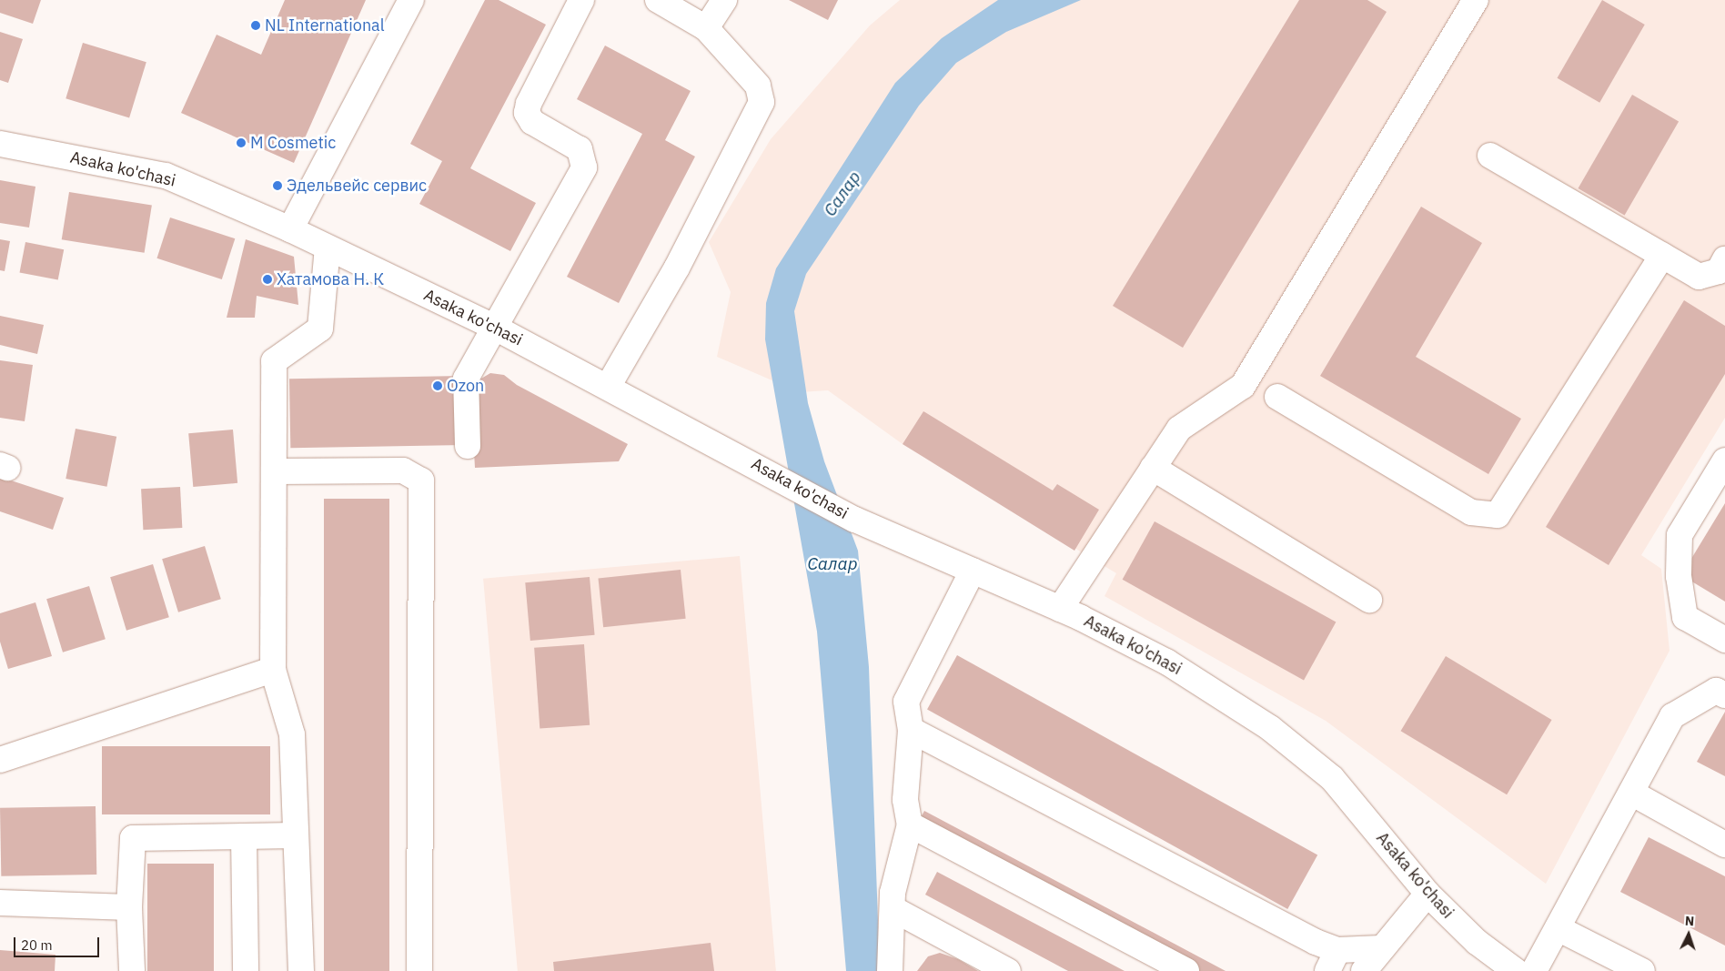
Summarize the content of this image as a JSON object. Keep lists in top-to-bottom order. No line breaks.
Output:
{"streets":{"street":["Asaka ko'chasi"]},"water":["Салар"],"places":["NL International","M Cosmetic","Эдельвейс сервис","Хатамова Н. К","Ozon"],"scale_bar":"20 m","north":"top"}
